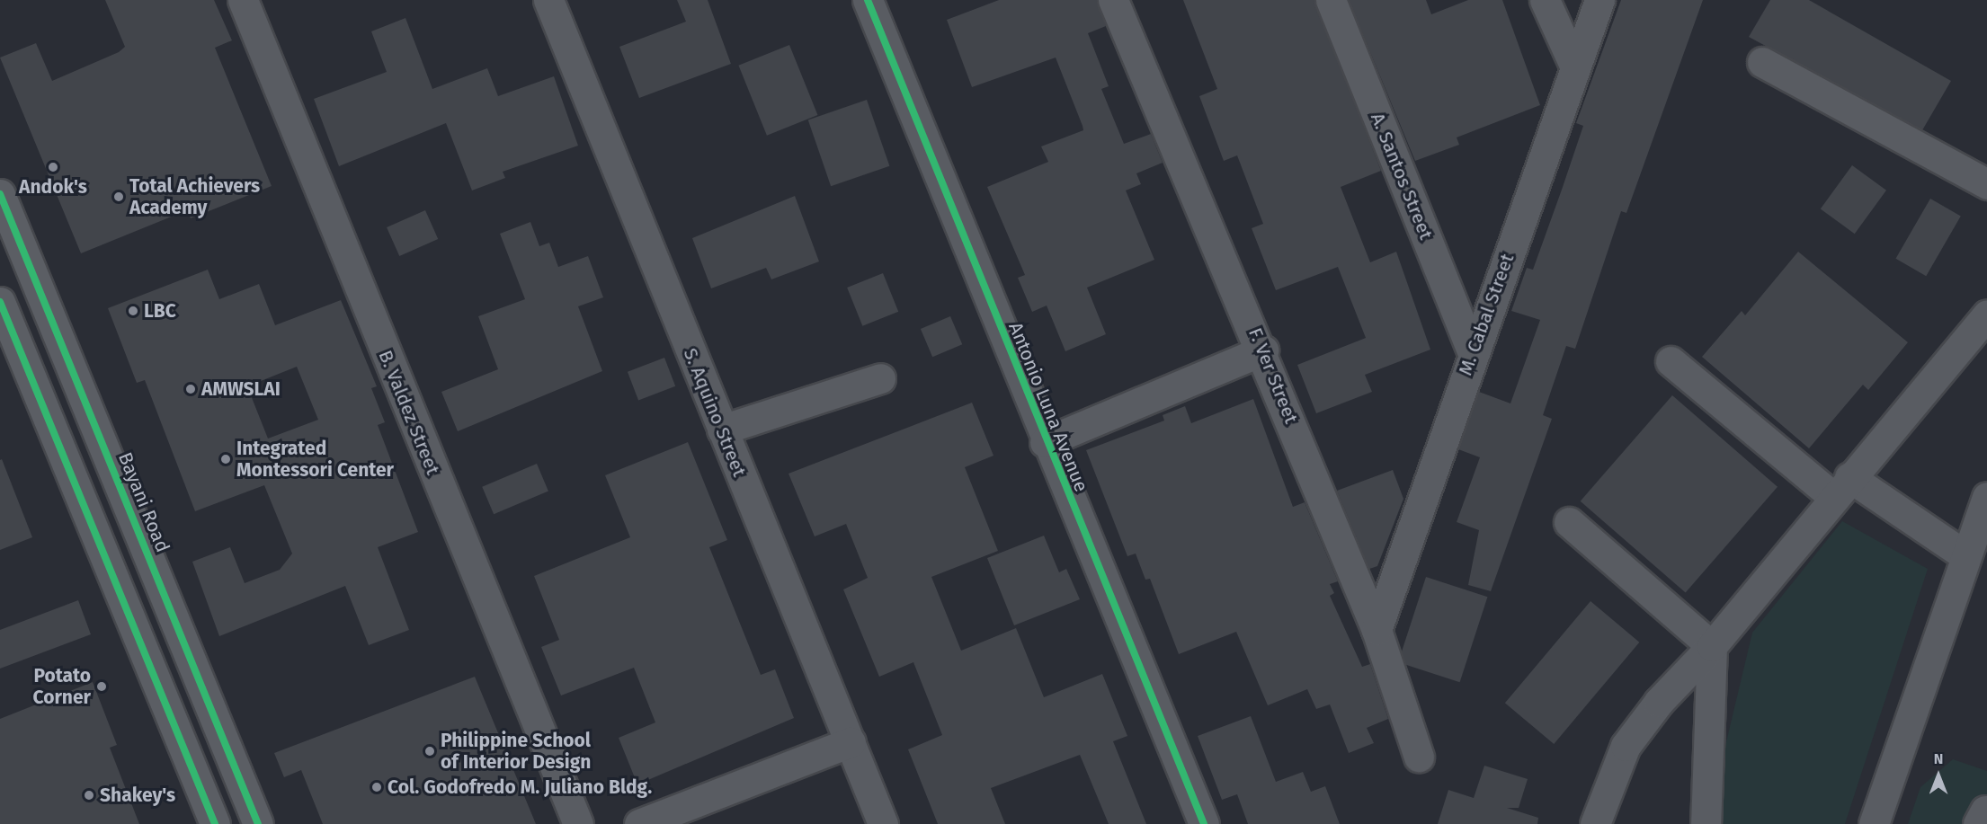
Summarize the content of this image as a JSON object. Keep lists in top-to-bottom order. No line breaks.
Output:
{"streets":{"main road":["Bayani Road"],"street":["A. Santos Street","M. Cabal Street","F. Ver Street","Antonio Luna Avenue","B. Valdez Street","S. Aquino Street"]},"crossings":[["A. Santos Street","M. Cabal Street"],["M. Cabal Street","F. Ver Street"]],"places":["Andok's","Total Achievers Academy","LBC","AMWSLAI","Integrated Montessori Center","Potato Corner","Philippine School of Interior Design","Col. Godofredo M. Juliano Bldg.","Shakey's"],"north":"top"}
